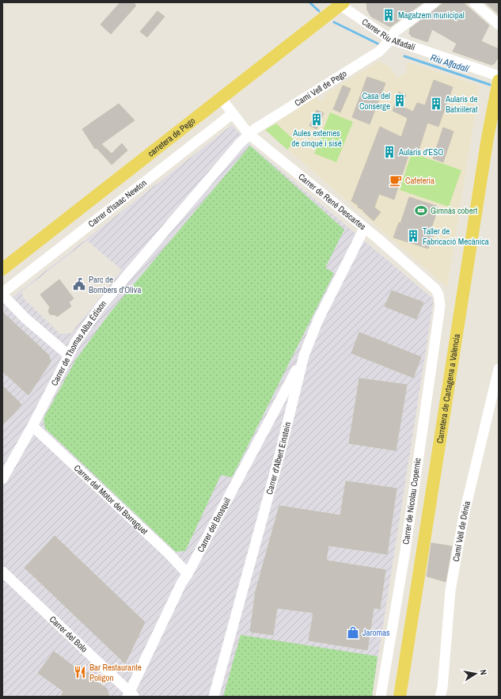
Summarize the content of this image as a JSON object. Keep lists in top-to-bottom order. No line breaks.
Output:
{"streets":{"main road":["carretera de Pego","Carretera de Cartagena a Valencia"],"street":["Carrer Riu Alfadalí","Camí Vell de Pego","Carrer de René Descartes","Carrer d'Isaac Newton","Carrer de Thomas Alba Édison","Carrer d'Albert Einstein","Carrer del Motor del Borreguet","Carrer de Nicolau Copernic","Carrer del Brosquil","Camí Vell de Dénia","Carrer del Bolo"]},"crossings":[["Carrer Riu Alfadalí","Camí Vell de Pego"],["Carrer Riu Alfadalí","carretera de Pego"],["Camí Vell de Pego","Carrer de René Descartes"],["Camí Vell de Pego","Carrer de Thomas Alba Édison"],["carretera de Pego","Carrer de René Descartes"],["Carrer de René Descartes","Carrer d'Isaac Newton"],["Carrer de René Descartes","Carrer de Thomas Alba Édison"],["Carrer de René Descartes","Carrer d'Albert Einstein"],["Carrer de René Descartes","Carrer de Nicolau Copernic"],["Carrer de Thomas Alba Édison","Carrer del Motor del Borreguet"],["Carrer d'Albert Einstein","Carrer del Brosquil"],["Carrer del Motor del Borreguet","Carrer del Brosquil"],["Carrer del Brosquil","Carrer del Bolo"]],"water":["Riu Alfadalí"],"places":{"building":["Magatzem municipal","Casa del Conserge","Aularis de Batxiilerat","Aules externes de cinqué i sisé","Aularis d'ESO","Taller de Fabricació Mecànica"],"cafe":["Cafeteria"],"sports":["Gimnàs cobert"],"public building":["Parc de Bombers d'Oliva"],"shop":["Jaromas"],"restaurant":["Bar Restaurante Polígon"]},"north":"right"}
